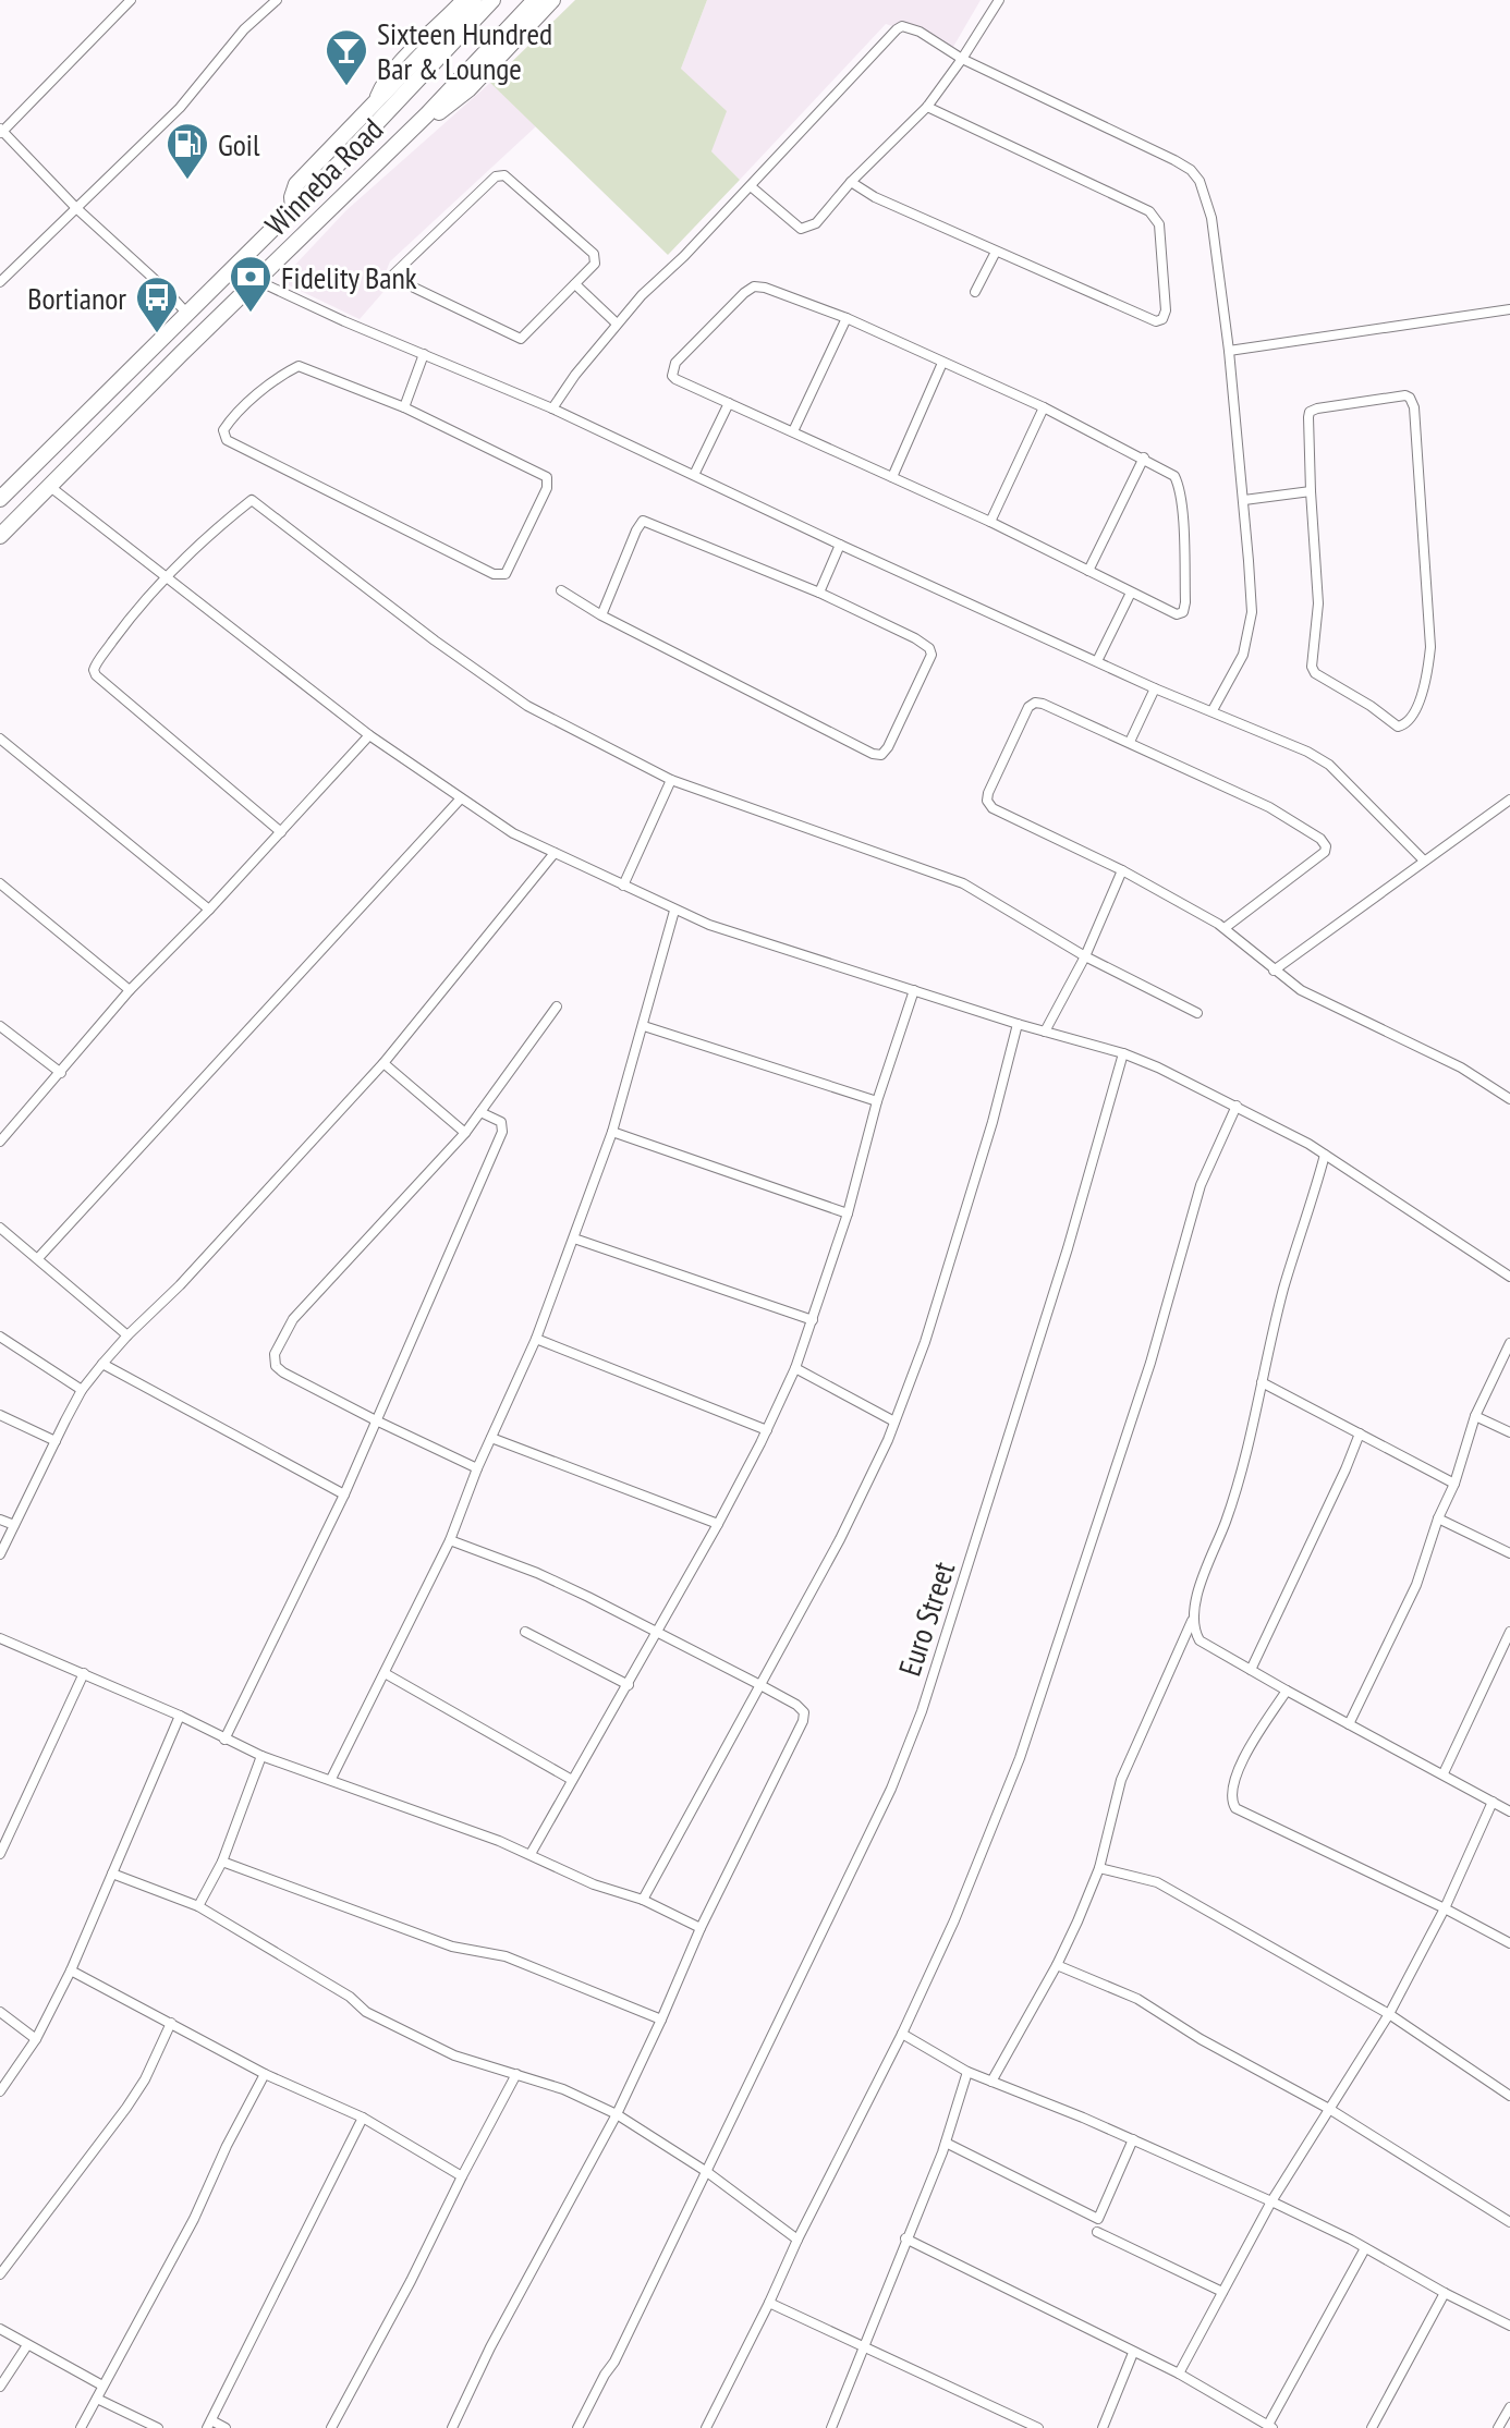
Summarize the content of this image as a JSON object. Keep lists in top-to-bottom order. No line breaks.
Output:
{"streets":{"highway":["Winneba Road"],"street":["Euro Street"]},"places":{"bar":["Sixteen Hundred Bar & Lounge"],"fuel station":["Goil"],"bank":["Fidelity Bank"],"bus stop":["Bortianor"]}}
